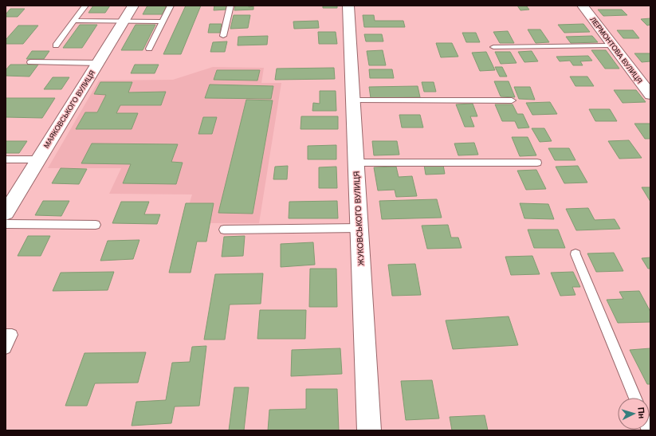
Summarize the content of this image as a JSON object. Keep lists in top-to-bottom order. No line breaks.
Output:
{"streets":{"street":["ЛЕРМОНТОВА ВУЛИЦЯ","МАЯКОВСЬКОГО ВУЛИЦЯ","ЖУКОВСЬКОГО ВУЛИЦЯ"]},"north":"right"}
